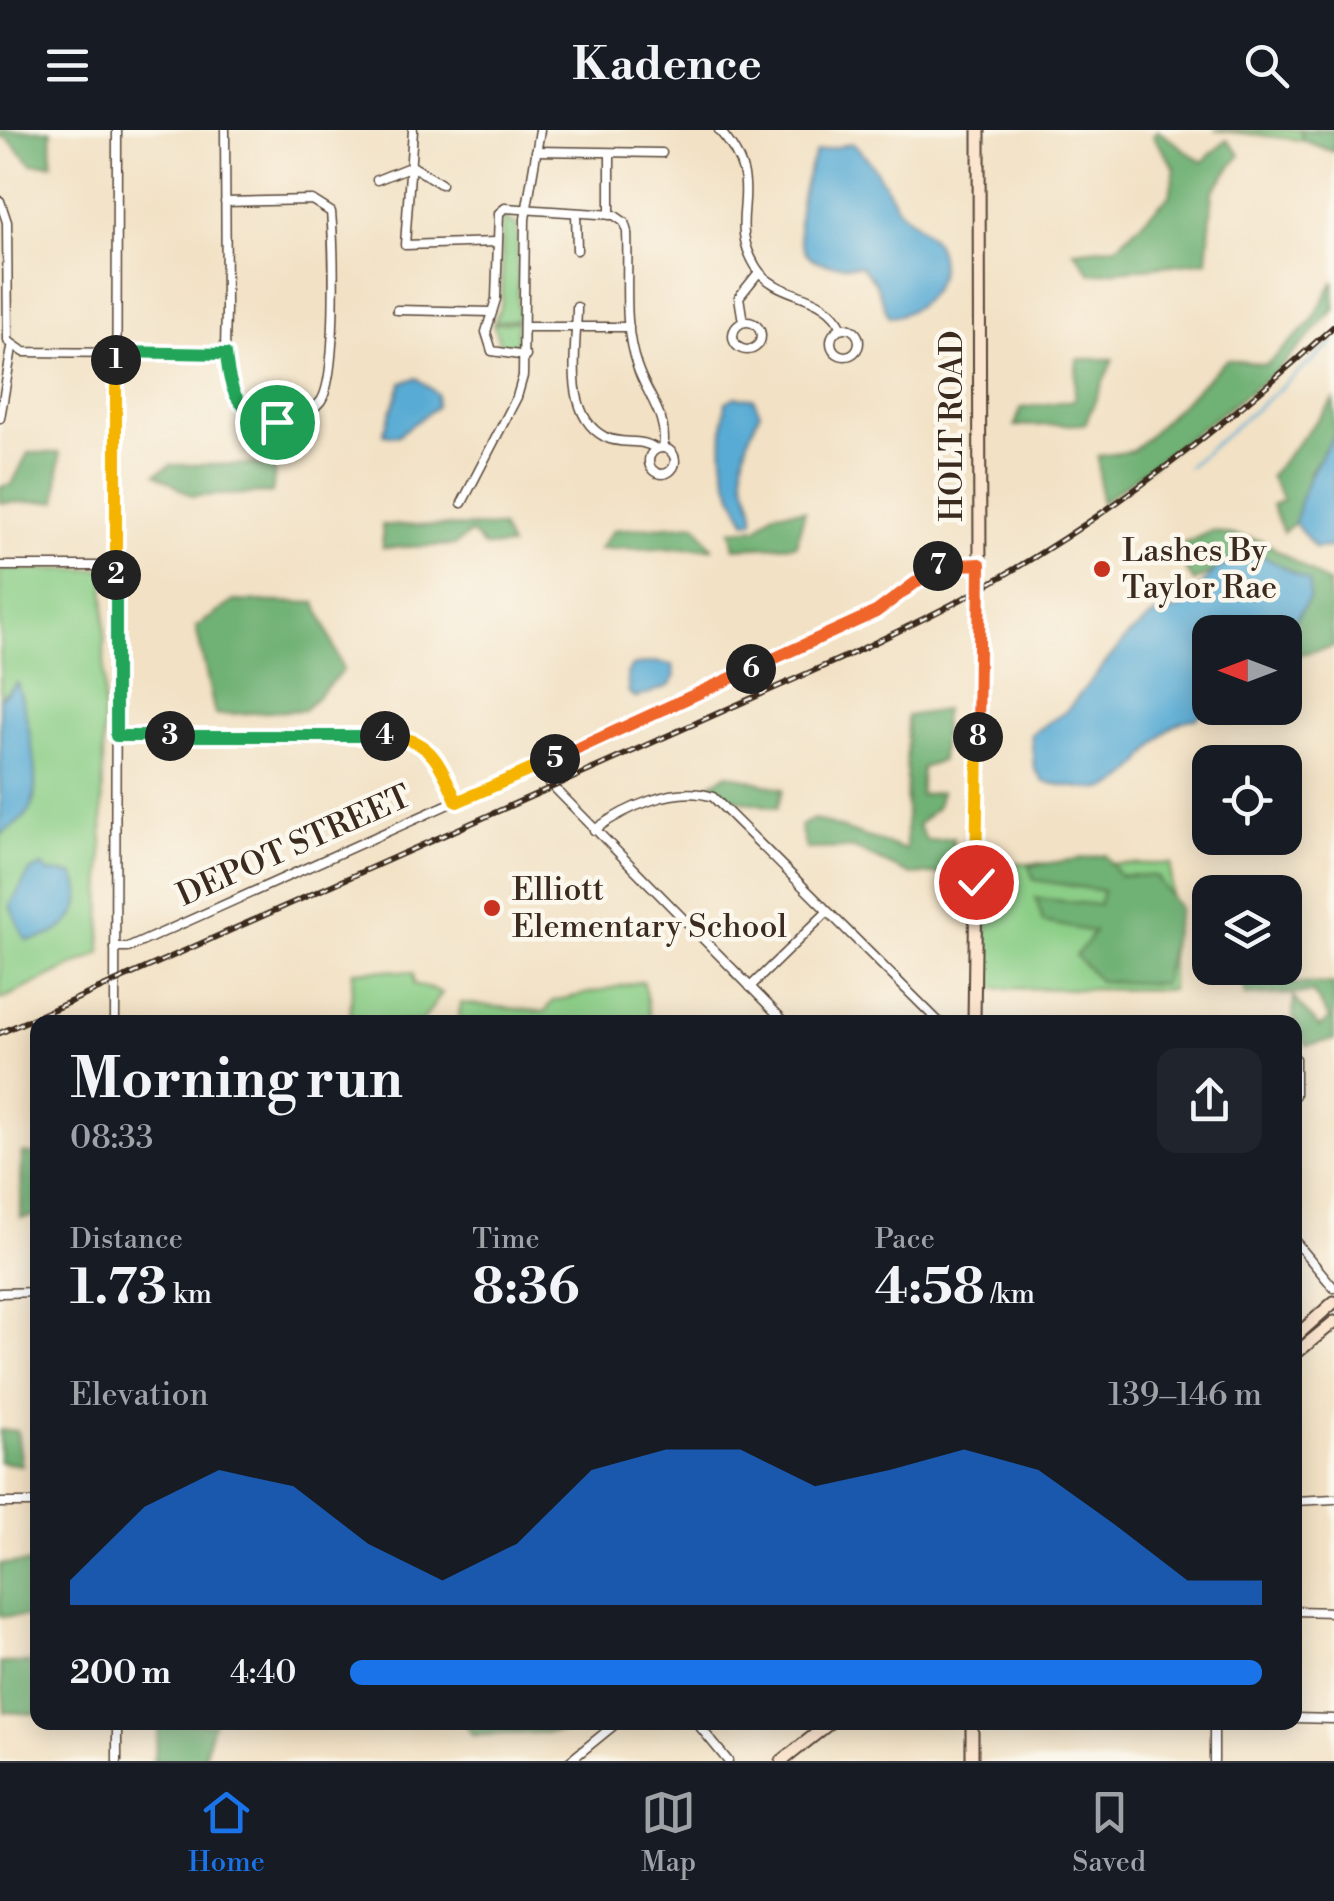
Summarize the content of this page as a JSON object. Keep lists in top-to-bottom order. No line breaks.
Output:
{"streets":{"main road":["HOLT ROAD"],"street":["DEPOT STREET"]},"crossings":[["HOLT ROAD","DEPOT STREET"]],"places":["Lashes By Taylor Rae","Elliott Elementary School"],"north":"left","page":{"header":"Kadence","pins":["1","7","2","6","3","4","8","5"],"heading":["Morning run","08:33"],"stats":[["Distance","1.73 km"],["Time","8:36"],["Pace","4:58 /km"]],"chart":["Elevation","139–146 m"],"list":[{"name":"200 m","note":"4:40"}],"tabs":["Home","Map","Saved"]}}
